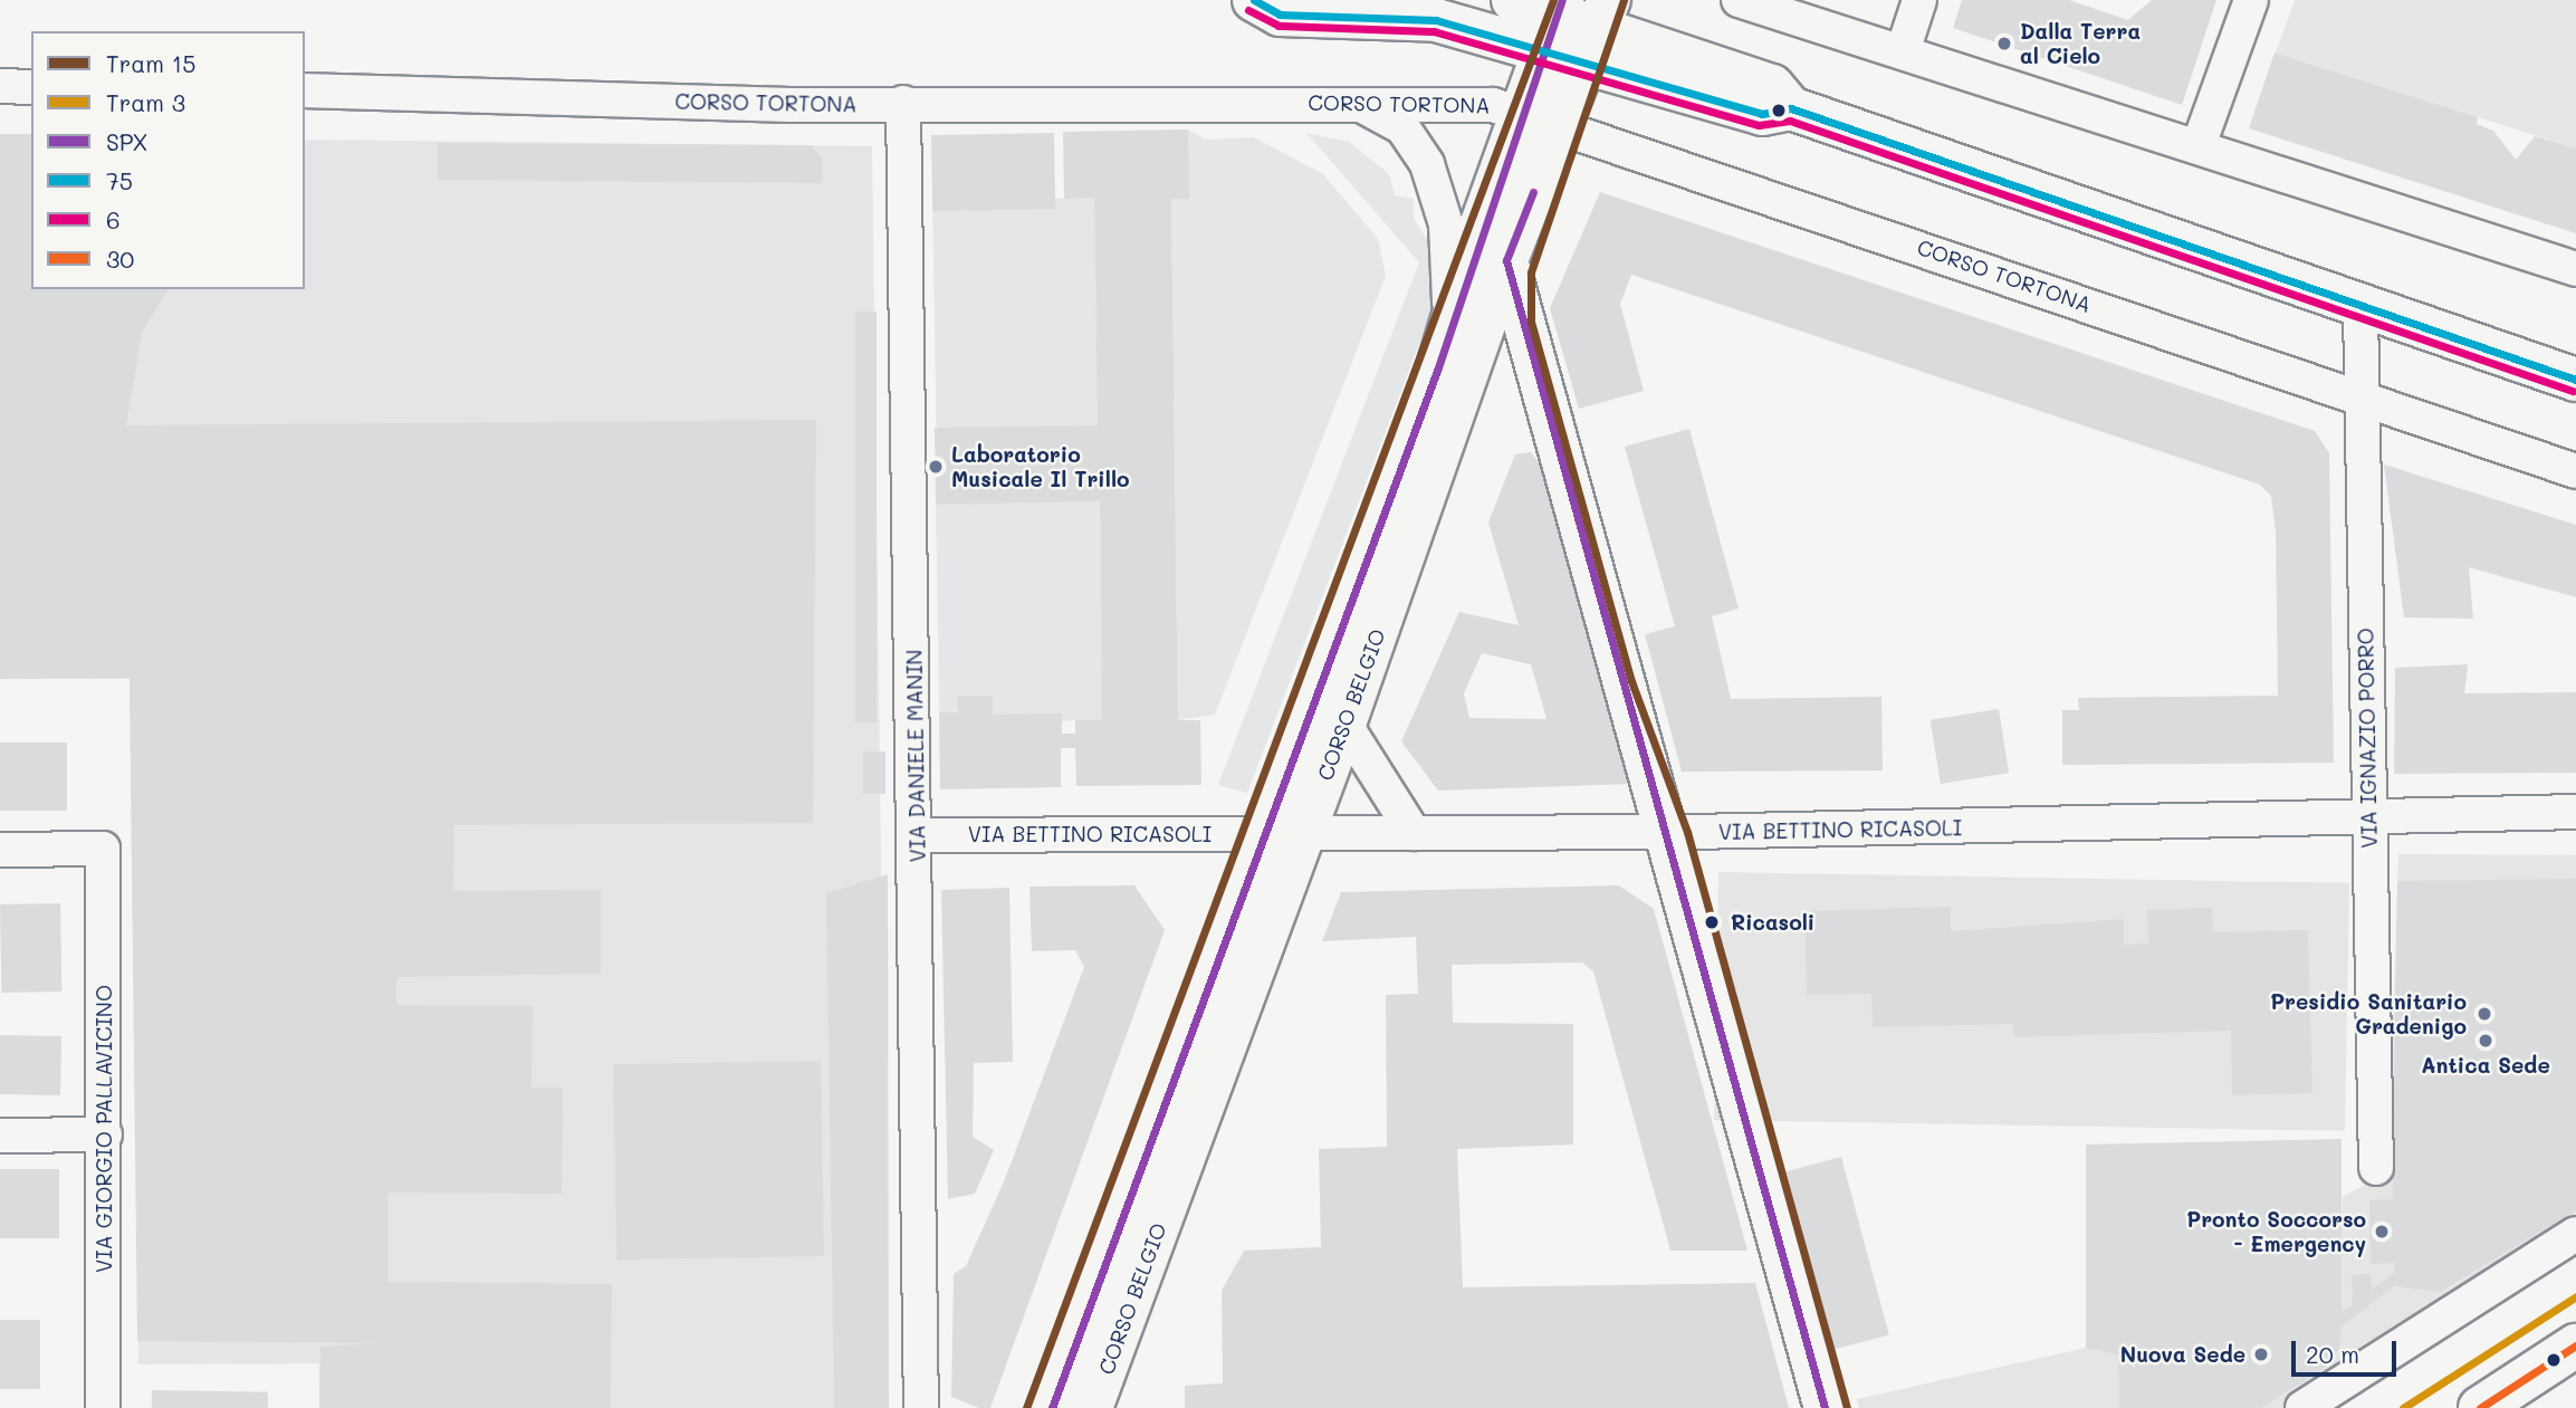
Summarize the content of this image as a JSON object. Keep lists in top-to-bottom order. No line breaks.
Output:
{"streets":{"main road":["CORSO BELGIO"],"street":["CORSO TORTONA","VIA IGNAZIO PORRO","VIA DANIELE MANIN","VIA BETTINO RICASOLI","VIA GIORGIO PALLAVICINO"]},"crossings":[["CORSO TORTONA","CORSO BELGIO"],["CORSO TORTONA","VIA IGNAZIO PORRO"],["CORSO TORTONA","VIA DANIELE MANIN"],["CORSO BELGIO","VIA BETTINO RICASOLI"],["VIA IGNAZIO PORRO","VIA BETTINO RICASOLI"],["VIA DANIELE MANIN","VIA BETTINO RICASOLI"]],"places":["Dalla Terra al Cielo","Laboratorio Musicale Il Trillo","Ricasoli","Presidio Sanitario Gradenigo","Antica Sede","Pronto Soccorso - Emergency","Nuova Sede"],"lines":["tram line 15","transit line SPX","transit line 75","transit line 6","tram line 3","transit line 30"],"legend":["Tram 15","Tram 3","SPX","75","6","30"],"scale_bar":"20 m"}
